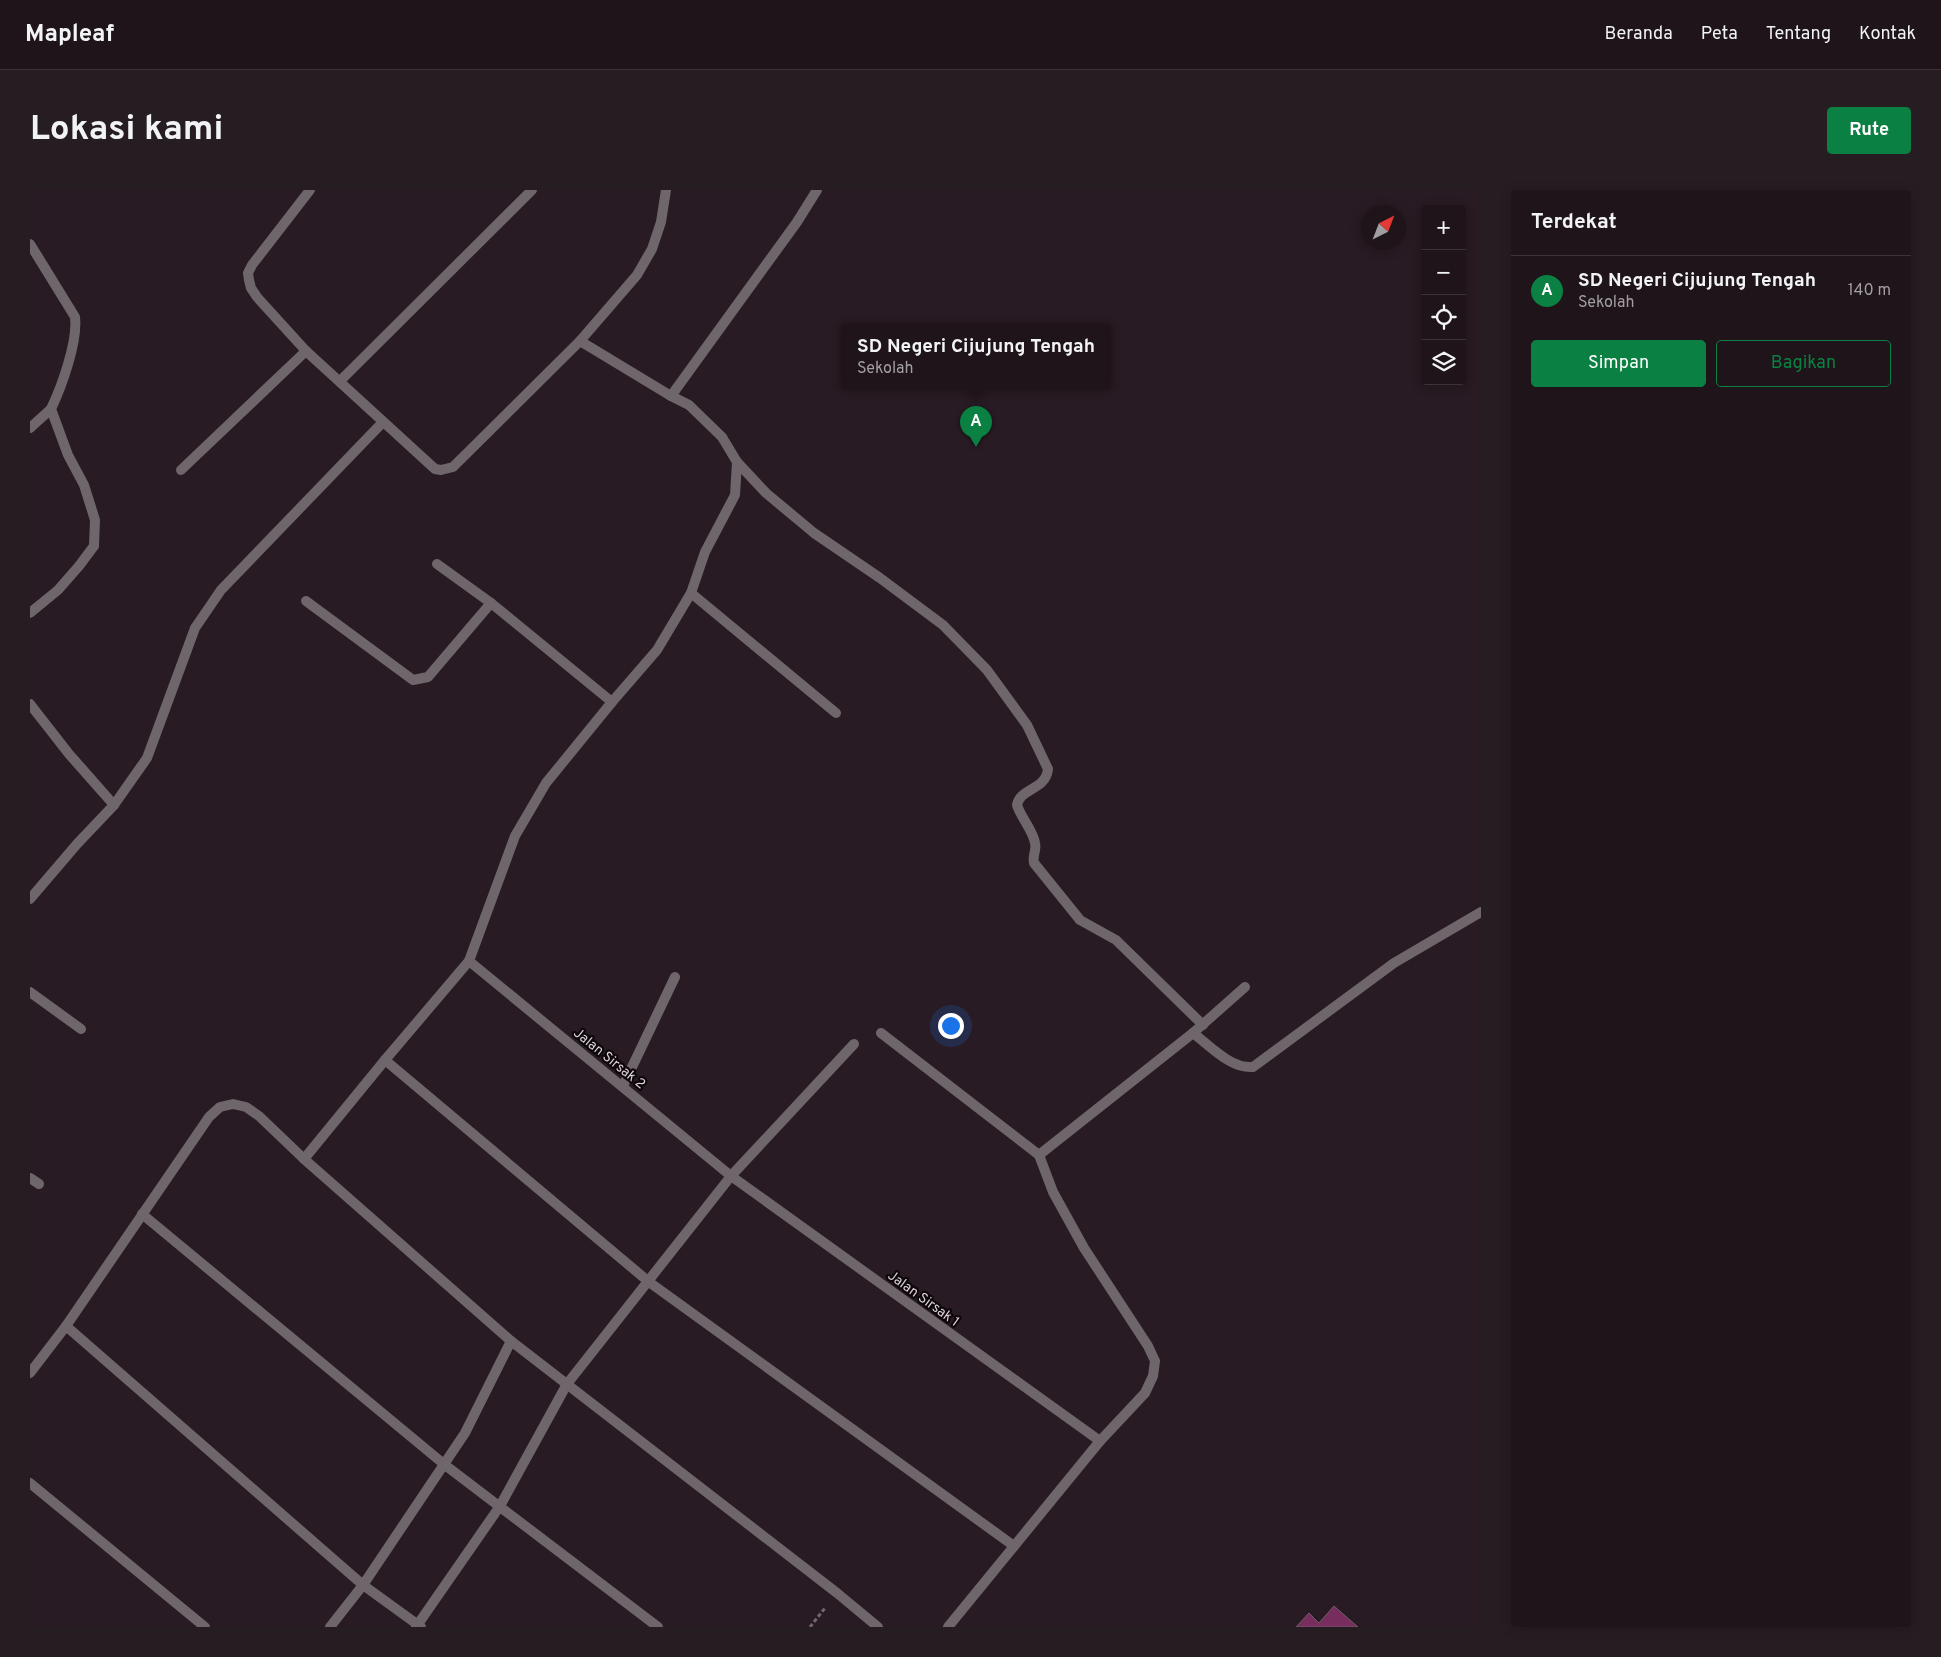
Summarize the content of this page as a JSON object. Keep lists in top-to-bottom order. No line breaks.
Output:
{"streets":{"street":["Jalan Sirsak 2","Jalan Sirsak 1"]},"crossings":[["Jalan Sirsak 2","Jalan Sirsak 1"]],"north":"top right","page":{"header":"Mapleaf","nav":["Beranda","Peta","Tentang","Kontak"],"buttons":["Rute",["Simpan","Bagikan"]],"title":"Lokasi kami","heading":"Terdekat","map_buttons":["+","−"],"list":[{"mark":"A","name":"SD Negeri Cijujung Tengah","note":"Sekolah","value":"140 m"}],"popup":["SD Negeri Cijujung Tengah","Sekolah"],"pins":"A"}}
